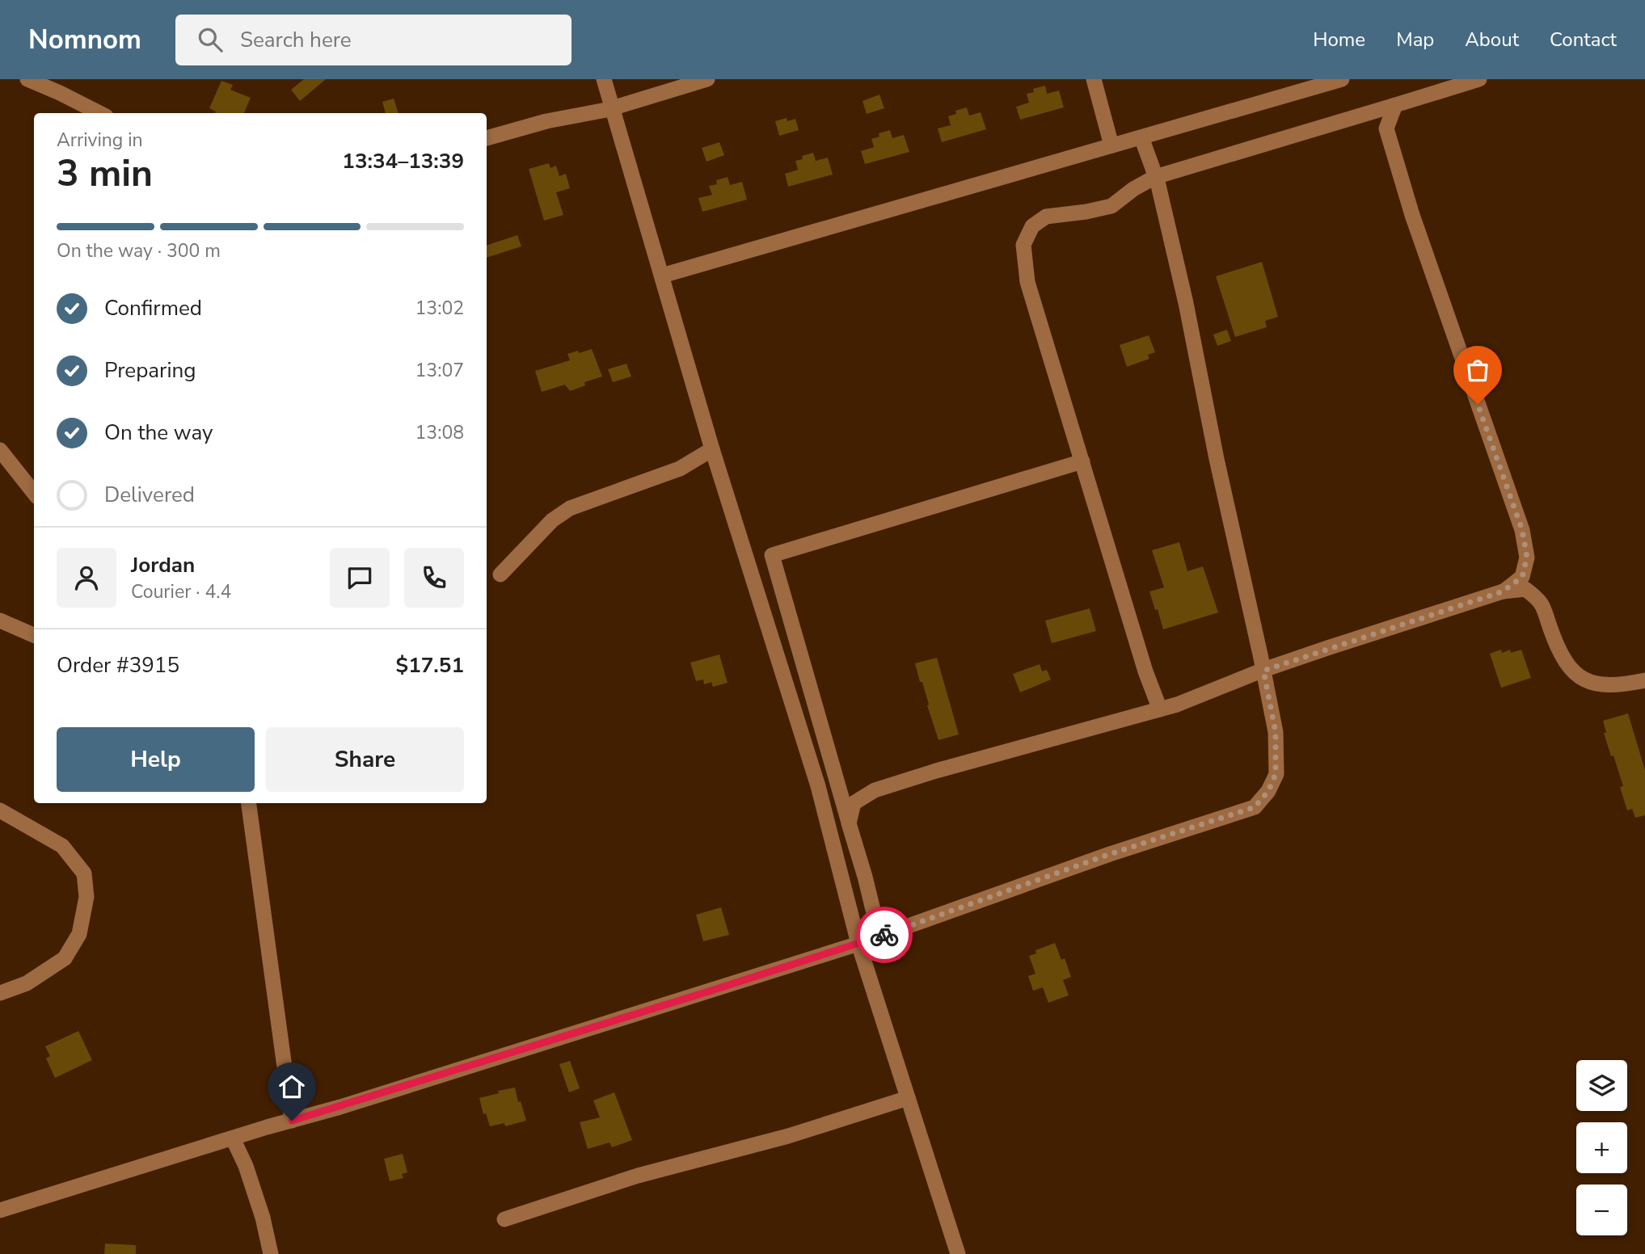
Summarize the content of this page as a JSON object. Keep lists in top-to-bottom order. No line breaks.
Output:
{"page":{"header":"Nomnom","search":"Search here","nav":["Home","Map","About","Contact"],"heading":["3 min","Arriving in","13:34–13:39"],"panel":["Jordan","Courier · 4.4","Order #3915","$17.51"],"bar":"On the way · 300 m","list":[["Confirmed","13:02"],["Preparing","13:07"],["On the way","13:08"],"Delivered"],"buttons":["Help","Share"],"map_buttons":["+","−"]}}
